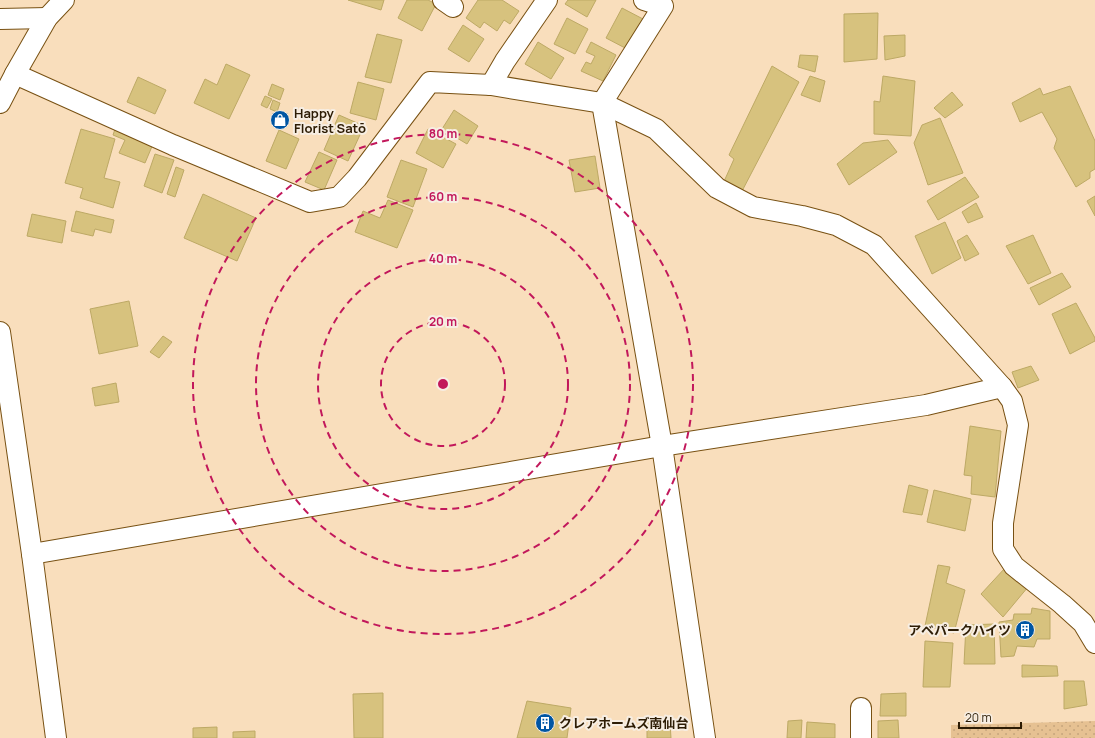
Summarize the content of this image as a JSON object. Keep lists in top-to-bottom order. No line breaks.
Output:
{"places":{"shop":["Happy Florist Satō"],"building":["アベパークハイツ","クレアホームズ南仙台"]},"scale_bar":"20 m","rings":["80 m","60 m","40 m","20 m"]}
